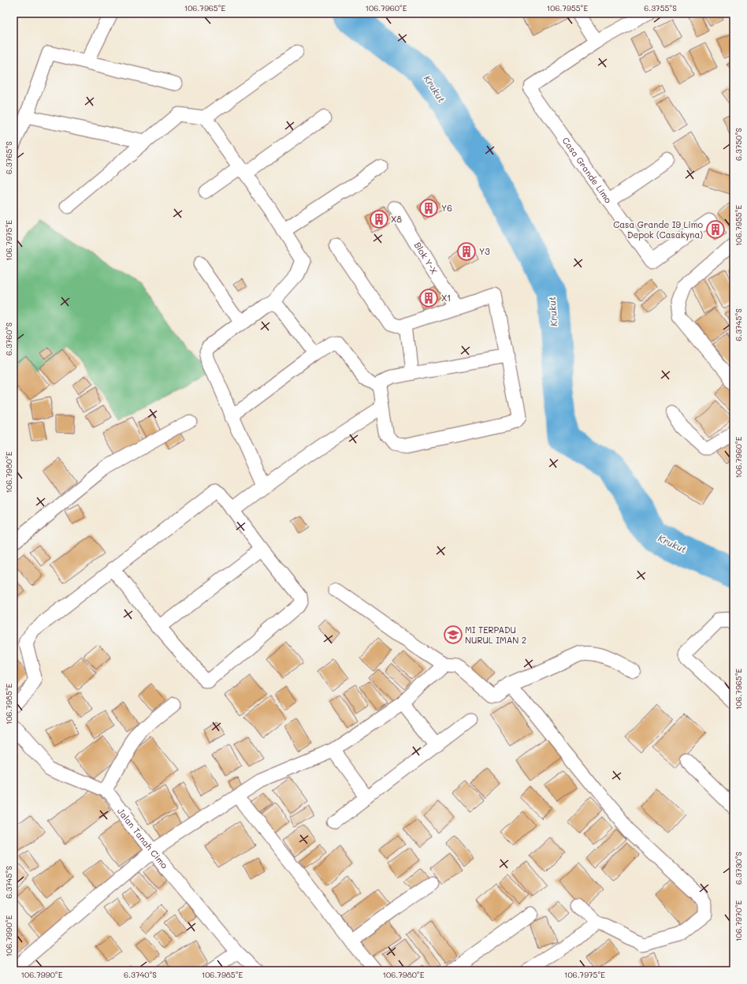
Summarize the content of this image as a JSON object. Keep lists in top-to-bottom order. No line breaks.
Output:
{"streets":{"street":["Casa Grande Limo","Blok Y-X","Jalan Tanah Cimo"]},"water":["Krukut"],"places":{"building":["Y6","X8","Casa Grande I9 Limo Depok (Casakyna)","Y3","X1"],"school or university":["MI TERPADU NURUL IMAN 2"]},"coordinates":["106.7965°E","106.7960°E","106.7955°E","6.3755°S","6.3750°S","6.3765°S","106.7975°E","6.3745°S","6.3760°S","106.7980°E","106.7985°E","6.3730°S","106.7970°E","106.7990°E","6.3740°S"]}
